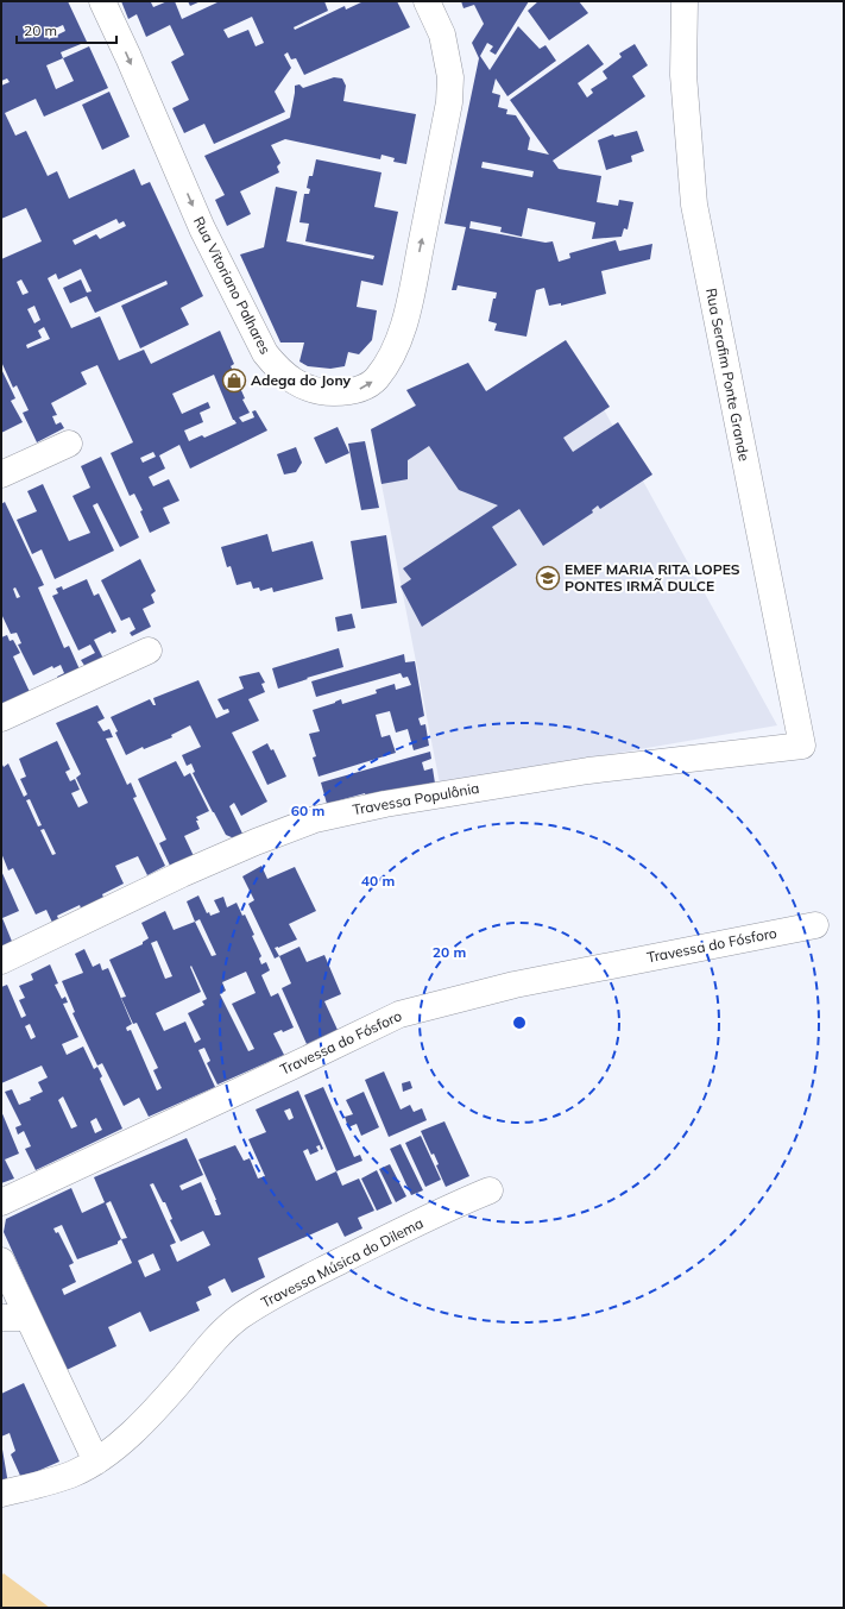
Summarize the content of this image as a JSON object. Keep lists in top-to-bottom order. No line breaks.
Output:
{"streets":{"street":["Rua Vitoriano Palhares","Rua Serafim Ponte Grande","Travessa Populônia","Travessa do Fósforo","Travessa Música do Dilema"]},"crossings":[["Rua Serafim Ponte Grande","Travessa Populônia"]],"places":{"shop":["Adega do Jony"],"school or university":["EMEF MARIA RITA LOPES PONTES IRMÃ DULCE"]},"scale_bar":"20 m","rings":["60 m","40 m","20 m"]}
